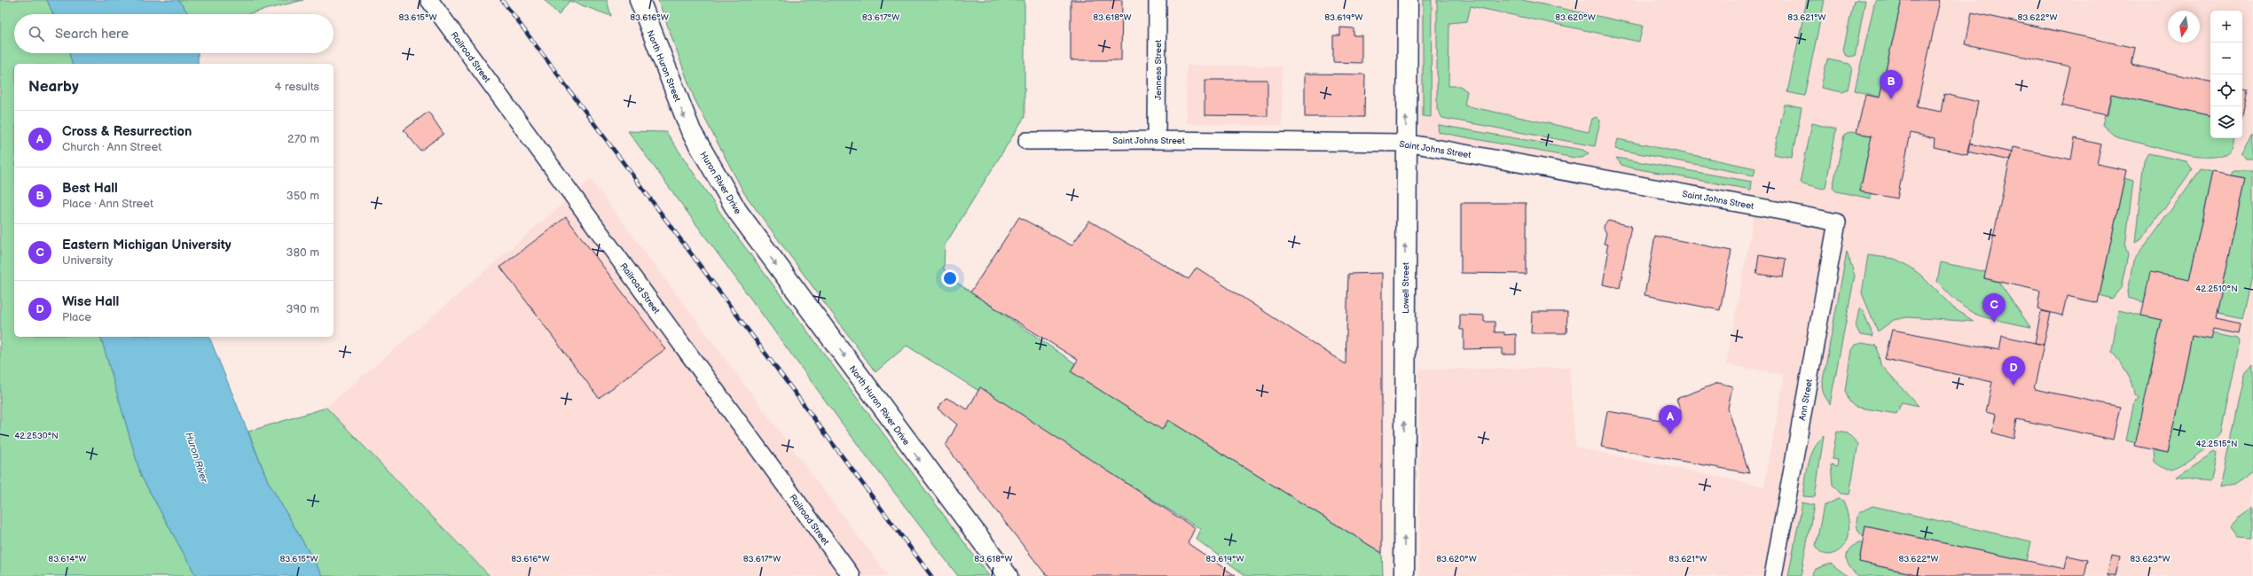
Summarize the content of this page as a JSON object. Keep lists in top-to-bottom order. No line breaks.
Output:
{"streets":{"main road":["North Huron Street","Huron River Drive","Lowell Street","North Huron River Drive"],"street":["Railroad Street","Jenness Street","Saint Johns Street","Ann Street"]},"crossings":[["North Huron Street","Huron River Drive"],["Jenness Street","Saint Johns Street"],["Saint Johns Street","Lowell Street"],["Saint Johns Street","Ann Street"],["Huron River Drive","North Huron River Drive"]],"one_way":["North Huron Street","Lowell Street","North Huron River Drive"],"water":["Huron River"],"north":"bottom","page":{"map_buttons":["+","−"],"search":"Search here","heading":["Nearby","4 results"],"pins":["B","C","D","A"],"list":[{"mark":"A","name":"Cross & Resurrection","note":"Church · Ann Street","value":"270 m"},{"mark":"B","name":"Best Hall","note":"Place · Ann Street","value":"350 m"},{"mark":"C","name":"Eastern Michigan University","note":"University","value":"380 m"},{"mark":"D","name":"Wise Hall","note":"Place","value":"390 m"}]},"coordinates":["83.615°W","83.616°W","83.617°W","83.618°W","83.619°W","83.620°W","83.621°W","83.622°W","42.2510°N","42.2530°N","42.2515°N","83.614°W","83.623°W"]}
